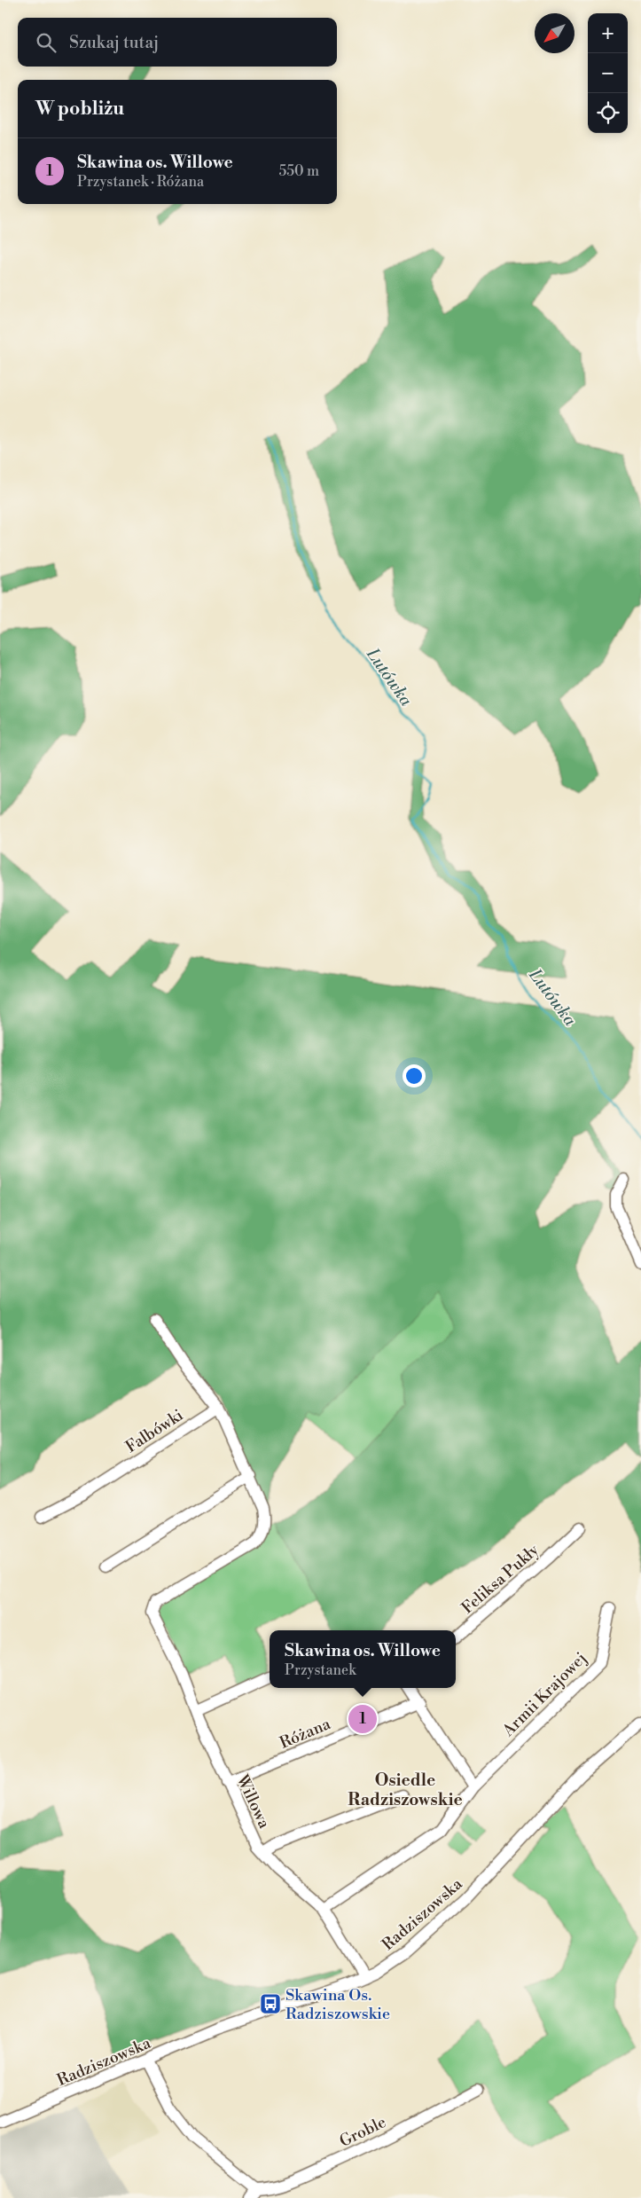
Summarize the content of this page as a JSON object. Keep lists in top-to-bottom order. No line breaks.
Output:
{"streets":{"street":["Falbówki","Feliksa Pukły","Armii Krajowej","Różana","Willowa","Radziszowska","Groble"]},"crossings":[["Armii Krajowej","Willowa"],["Różana","Willowa"],["Willowa","Radziszowska"],["Radziszowska","Groble"]],"districts":["Osiedle Radziszowskie"],"water":["Lutówka"],"places":{"bus stop":["Skawina Os. Radziszowskie"]},"north":"bottom left","page":{"map_buttons":["+","−"],"search":"Szukaj tutaj","heading":"W pobliżu","list":[{"mark":"1","name":"Skawina os. Willowe","note":"Przystanek · Różana","value":"550 m"}],"popup":["Skawina os. Willowe","Przystanek"],"pins":"1"}}
